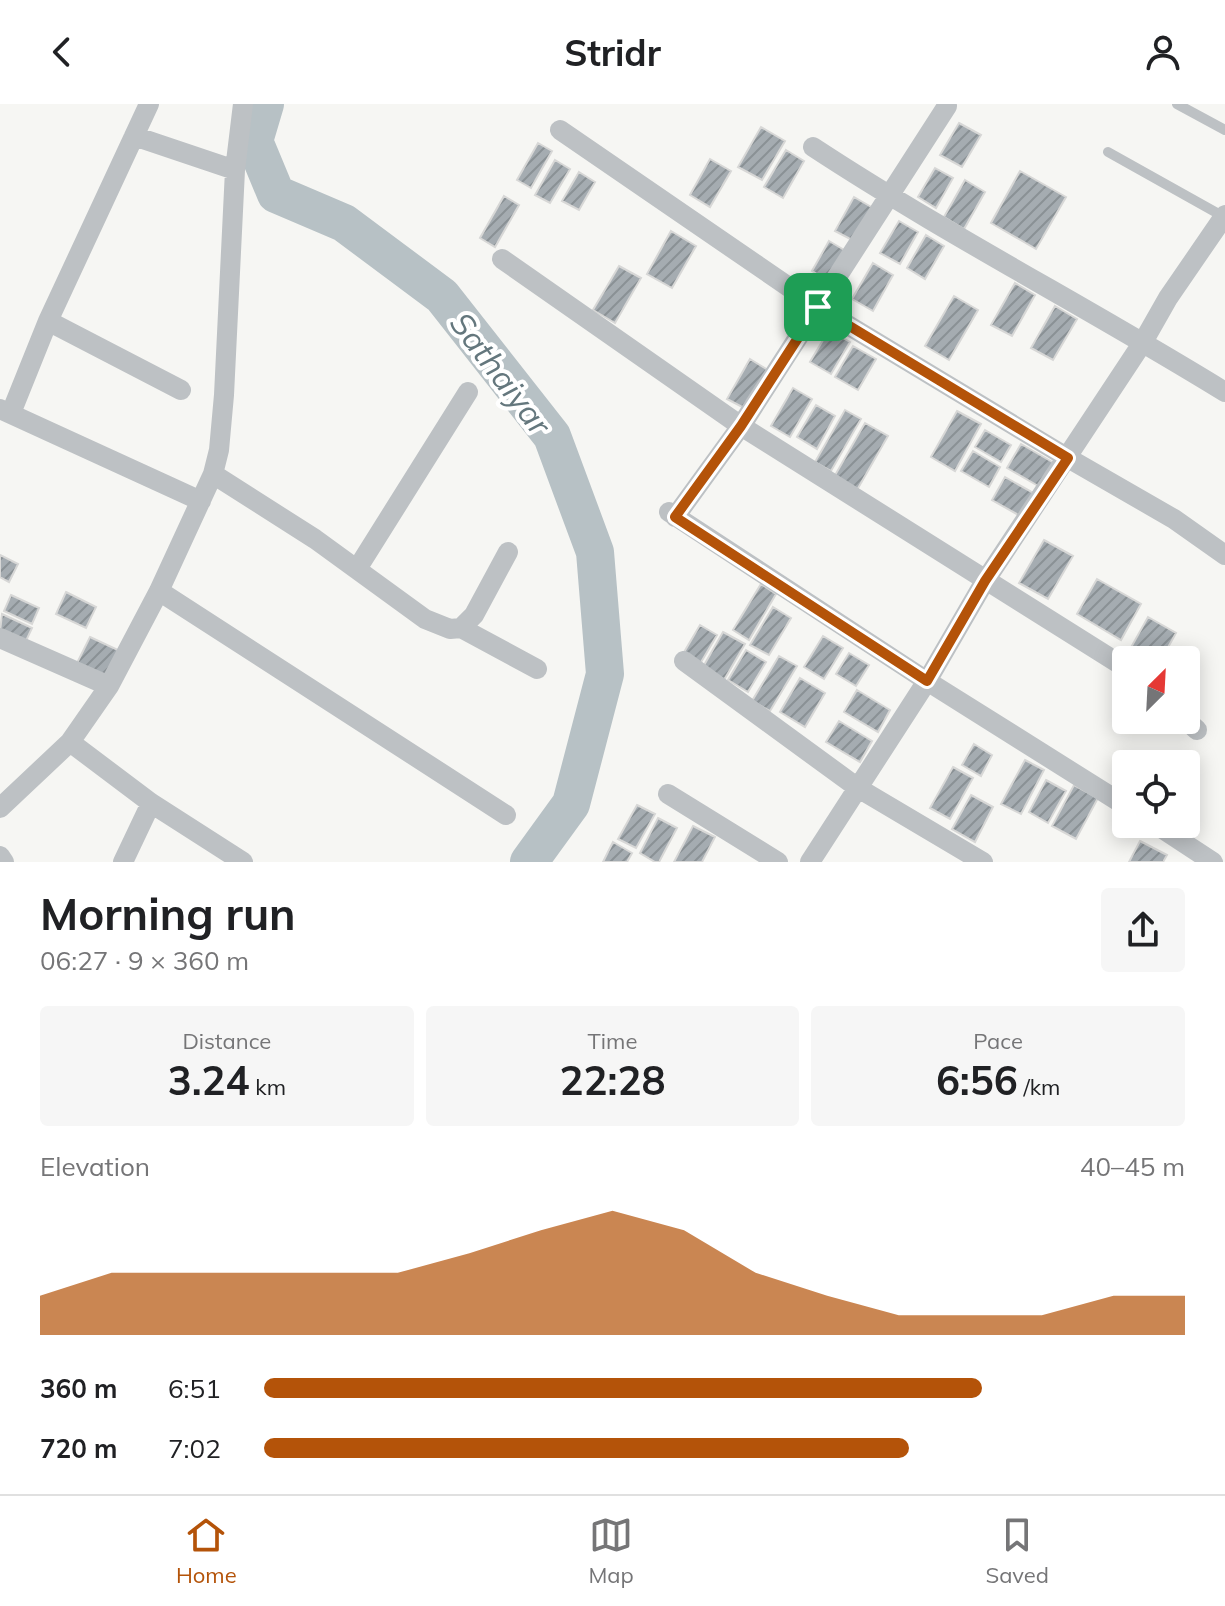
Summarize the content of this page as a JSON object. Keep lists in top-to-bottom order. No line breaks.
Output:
{"water":["Sathaiyar"],"north":"top right","page":{"header":"Stridr","heading":["Morning run","06:27 · 9 × 360 m"],"stats":[["Distance","3.24 km"],["Time","22:28"],["Pace","6:56 /km"]],"chart":["Elevation","40–45 m"],"list":[{"name":"360 m","note":"6:51"},{"name":"720 m","note":"7:02"}],"tabs":["Home","Map","Saved"]}}
